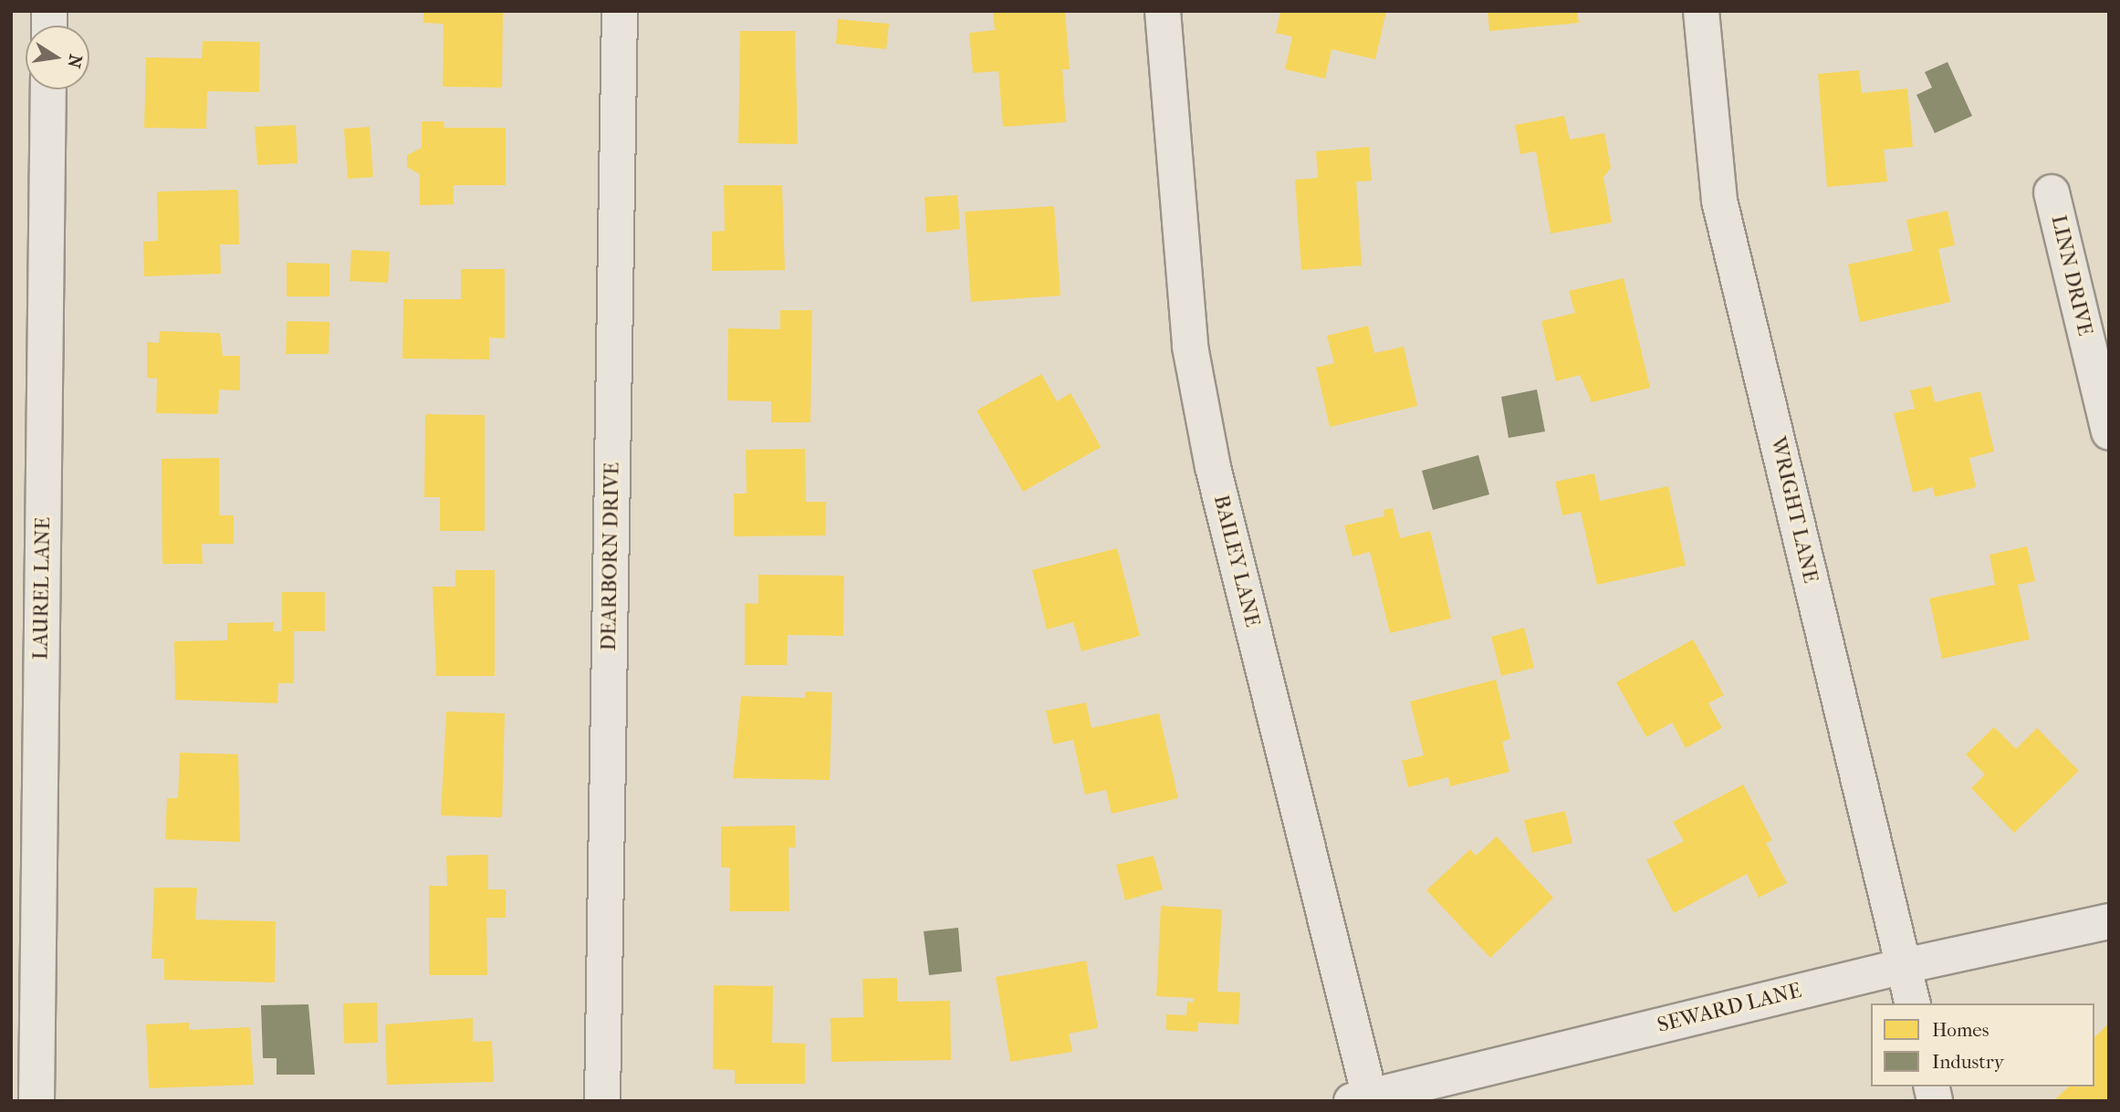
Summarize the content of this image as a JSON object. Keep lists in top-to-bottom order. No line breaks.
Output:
{"streets":{"street":["LINN DRIVE","WRIGHT LANE","DEARBORN DRIVE","BAILEY LANE","LAUREL LANE","SEWARD LANE"]},"crossings":[["WRIGHT LANE","SEWARD LANE"],["BAILEY LANE","SEWARD LANE"]],"legend":["Homes","Industry"],"north":"right"}
